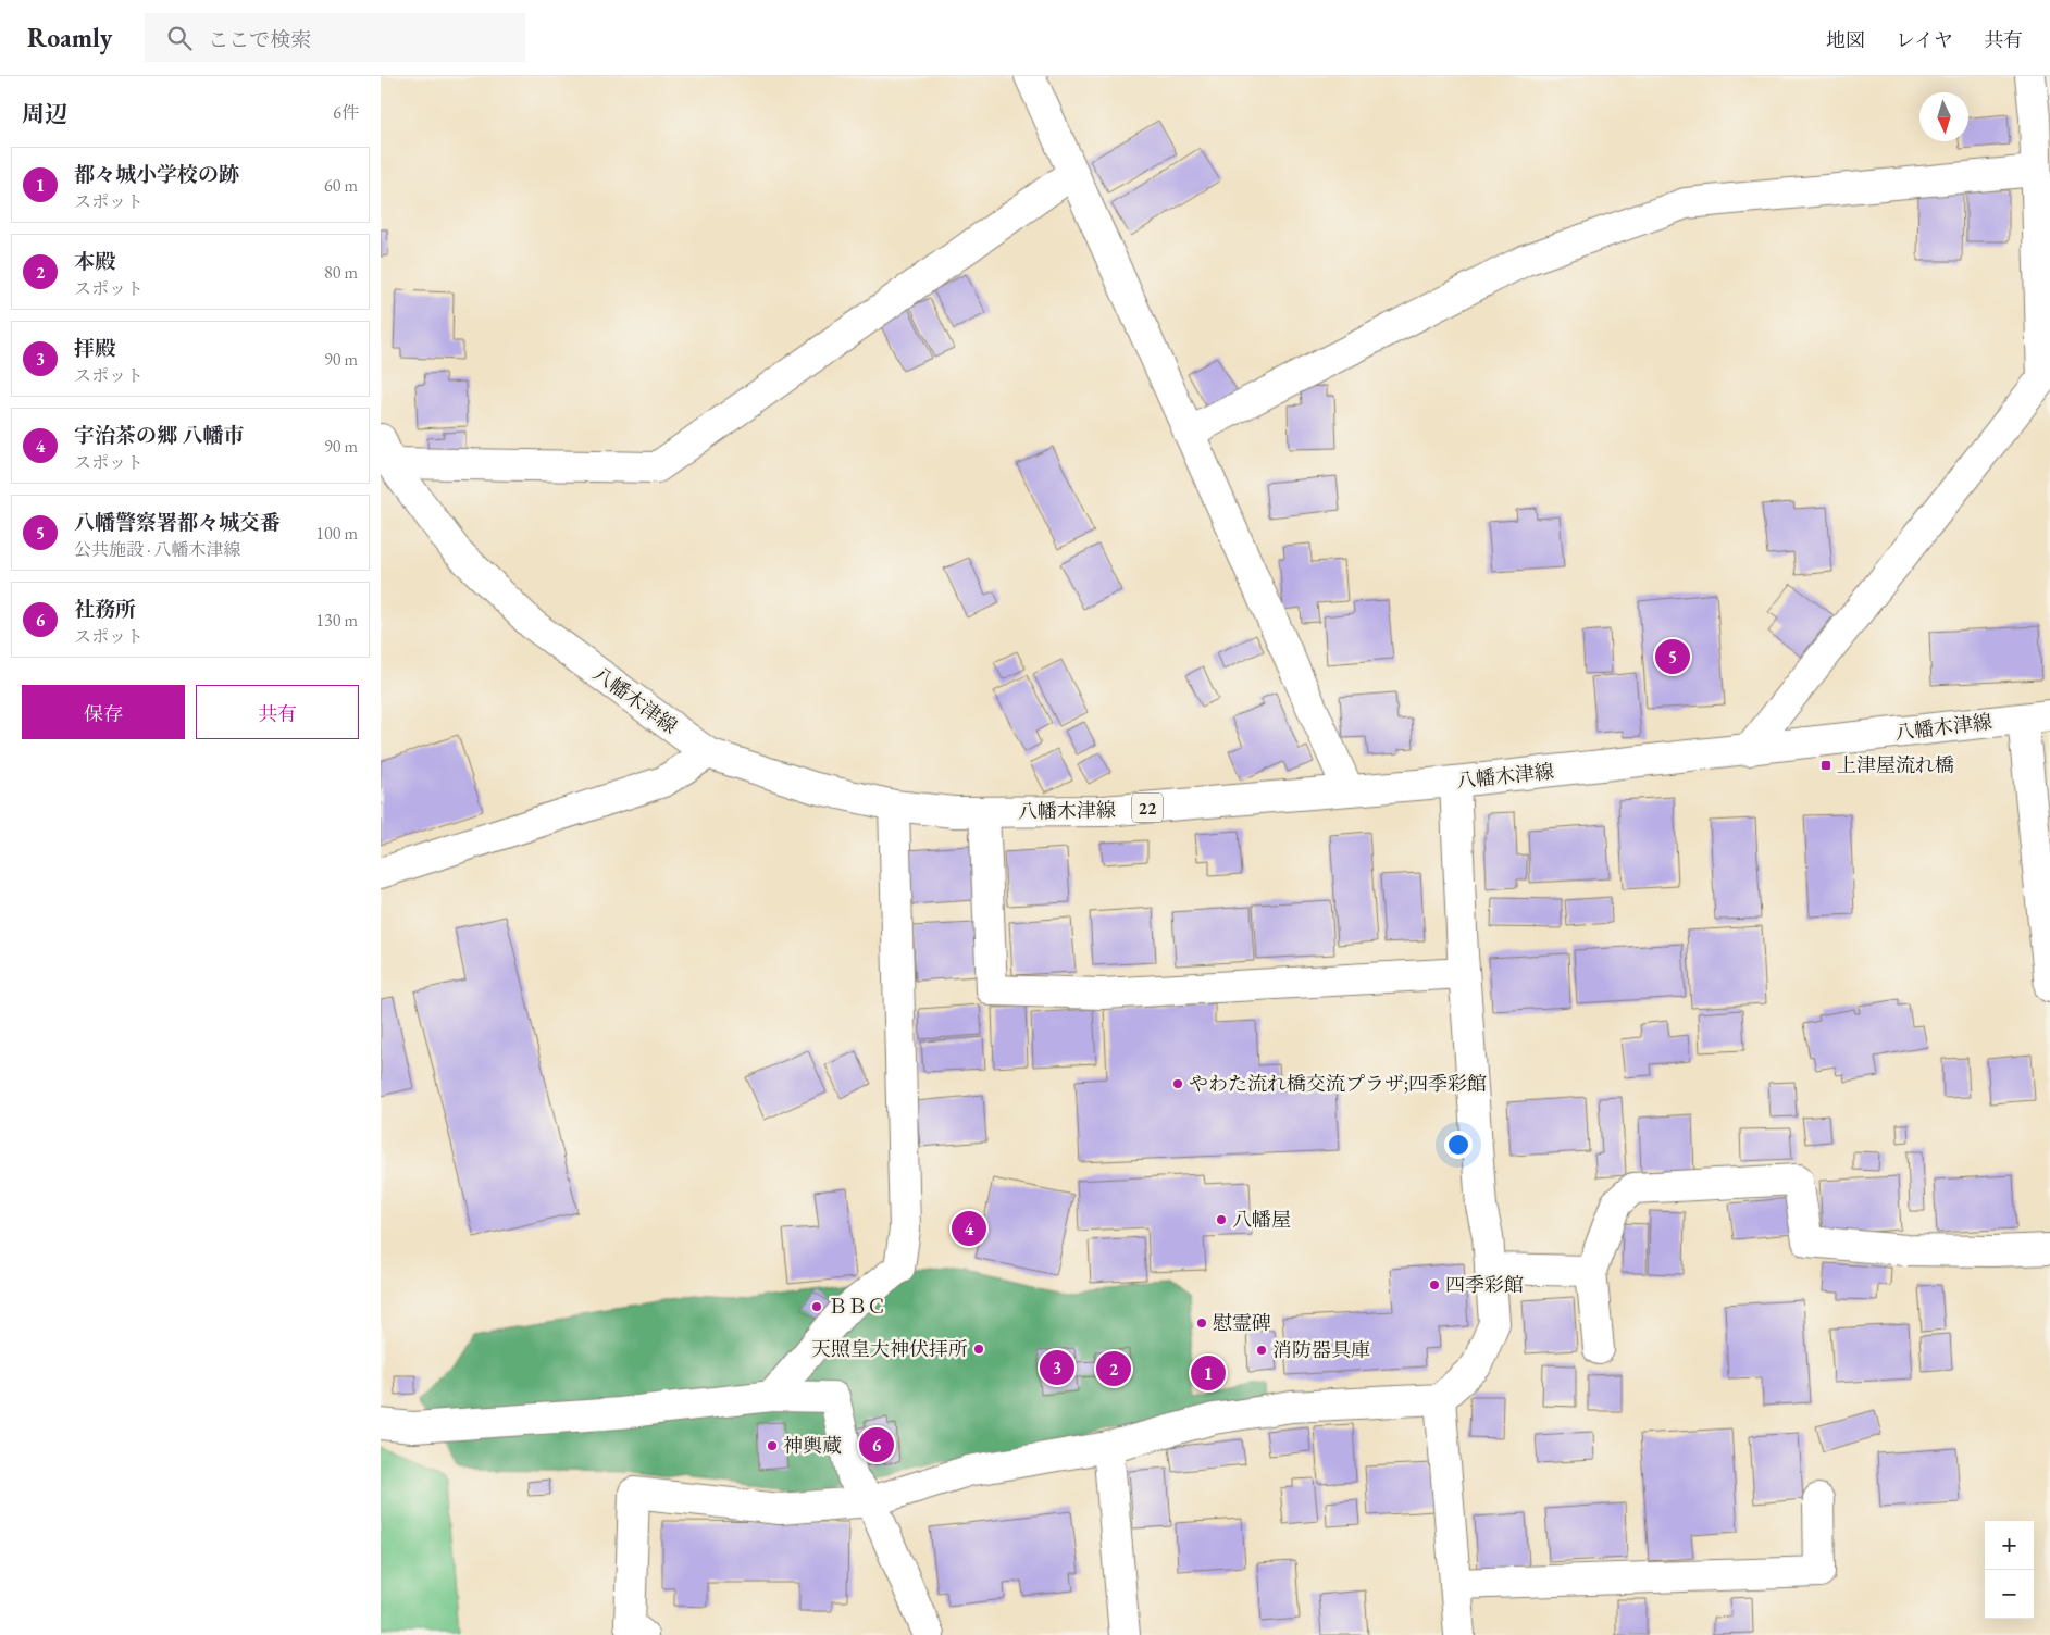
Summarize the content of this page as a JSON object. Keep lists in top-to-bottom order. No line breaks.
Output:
{"streets":{"street":["八幡木津線","22"]},"places":{"transit":["上津屋流れ橋"],"other":["やわた流れ橋交流プラザ;四季彩館","八幡屋","四季彩館","ＢＢＣ","慰霊碑","天照皇大神伏拝所","消防器具庫","神輿蔵"]},"north":"bottom","page":{"header":"Roamly","search":"ここで検索","nav":["地図","レイヤ","共有"],"heading":["周辺","6件"],"list":[{"mark":"1","name":"都々城小学校の跡","note":"スポット","value":"60 m"},{"mark":"2","name":"本殿","note":"スポット","value":"80 m"},{"mark":"3","name":"拝殿","note":"スポット","value":"90 m"},{"mark":"4","name":"宇治茶の郷 八幡市","note":"スポット","value":"90 m"},{"mark":"5","name":"八幡警察署都々城交番","note":"公共施設 · 八幡木津線","value":"100 m"},{"mark":"6","name":"社務所","note":"スポット","value":"130 m"}],"pins":["5","4","3","2","1","6"],"buttons":["保存","共有"],"map_buttons":["+","−"]}}
